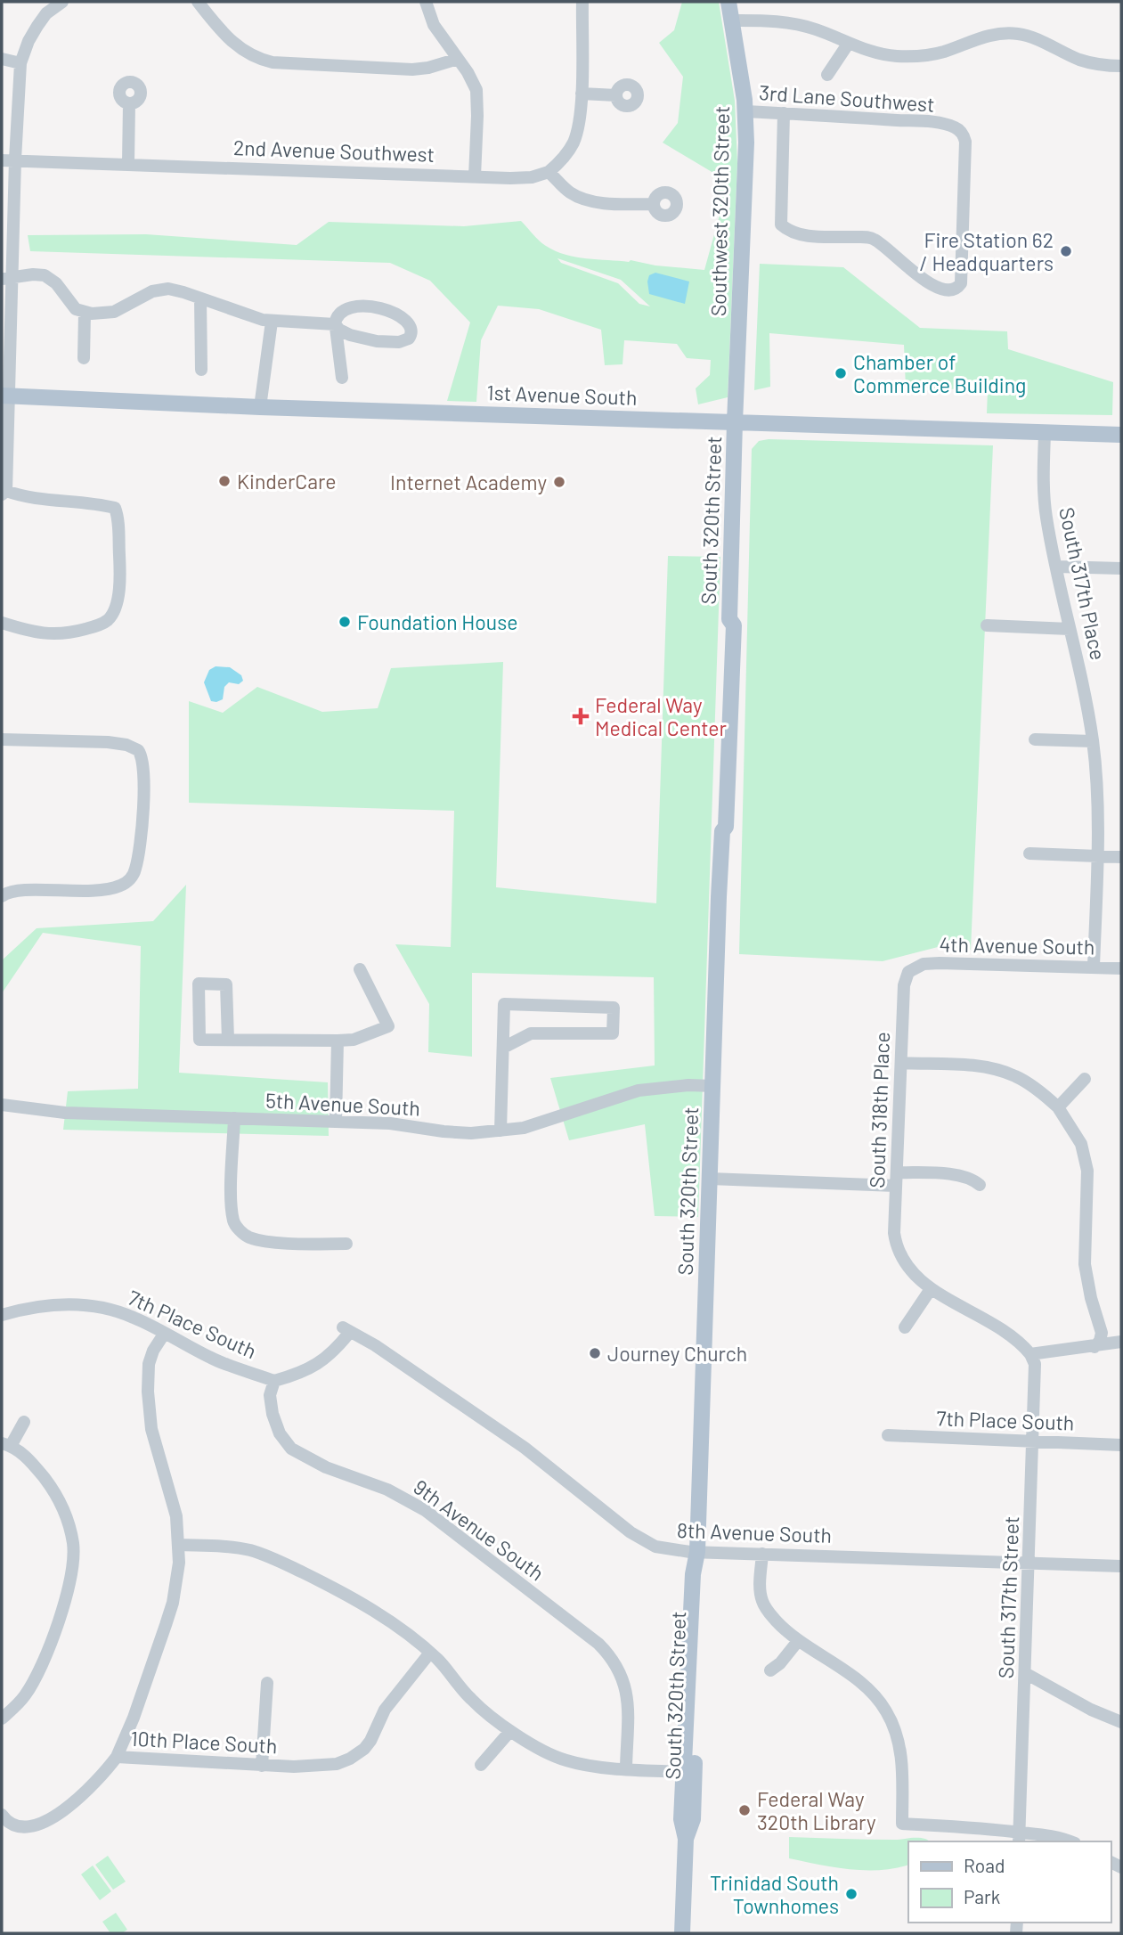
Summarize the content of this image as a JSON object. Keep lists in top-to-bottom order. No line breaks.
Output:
{"streets":{"main road":["Southwest 320th Street","1st Avenue South","South 320th Street"],"street":["3rd Lane Southwest","2nd Avenue Southwest","South 317th Place","4th Avenue South","5th Avenue South","South 318th Place","7th Place South","9th Avenue South","8th Avenue South","South 317th Street","10th Place South"]},"crossings":[["3rd Lane Southwest","Southwest 320th Street"],["Southwest 320th Street","1st Avenue South"],["Southwest 320th Street","South 320th Street"],["1st Avenue South","South 320th Street"],["1st Avenue South","South 317th Place"],["South 320th Street","5th Avenue South"],["South 320th Street","8th Avenue South"],["South 317th Place","4th Avenue South"],["4th Avenue South","South 318th Place"],["7th Place South","9th Avenue South"],["7th Place South","8th Avenue South"],["7th Place South","South 317th Street"],["8th Avenue South","South 317th Street"]],"places":{"other":["Fire Station 62 / Headquarters","Chamber of Commerce Building","KinderCare","Internet Academy","Foundation House","Journey Church","Federal Way 320th Library","Trinidad South Townhomes"],"health":["Federal Way Medical Center"]},"legend":["Road","Park"]}
